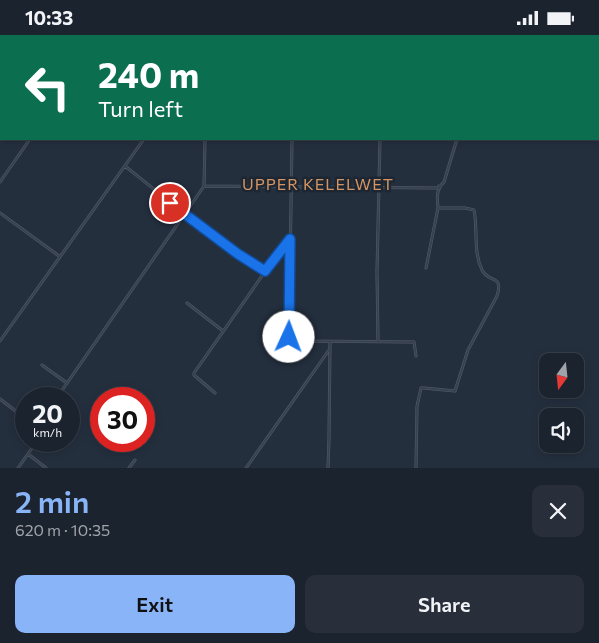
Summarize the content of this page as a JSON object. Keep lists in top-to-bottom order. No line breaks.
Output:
{"districts":["UPPER KELELWET"],"north":"bottom","page":{"status":"10:33","turn":["240 m","Turn left"],"speed":"20 km/h","limit":"30","heading":["2 min","620 m · 10:35"],"buttons":["Exit","Share"]}}
